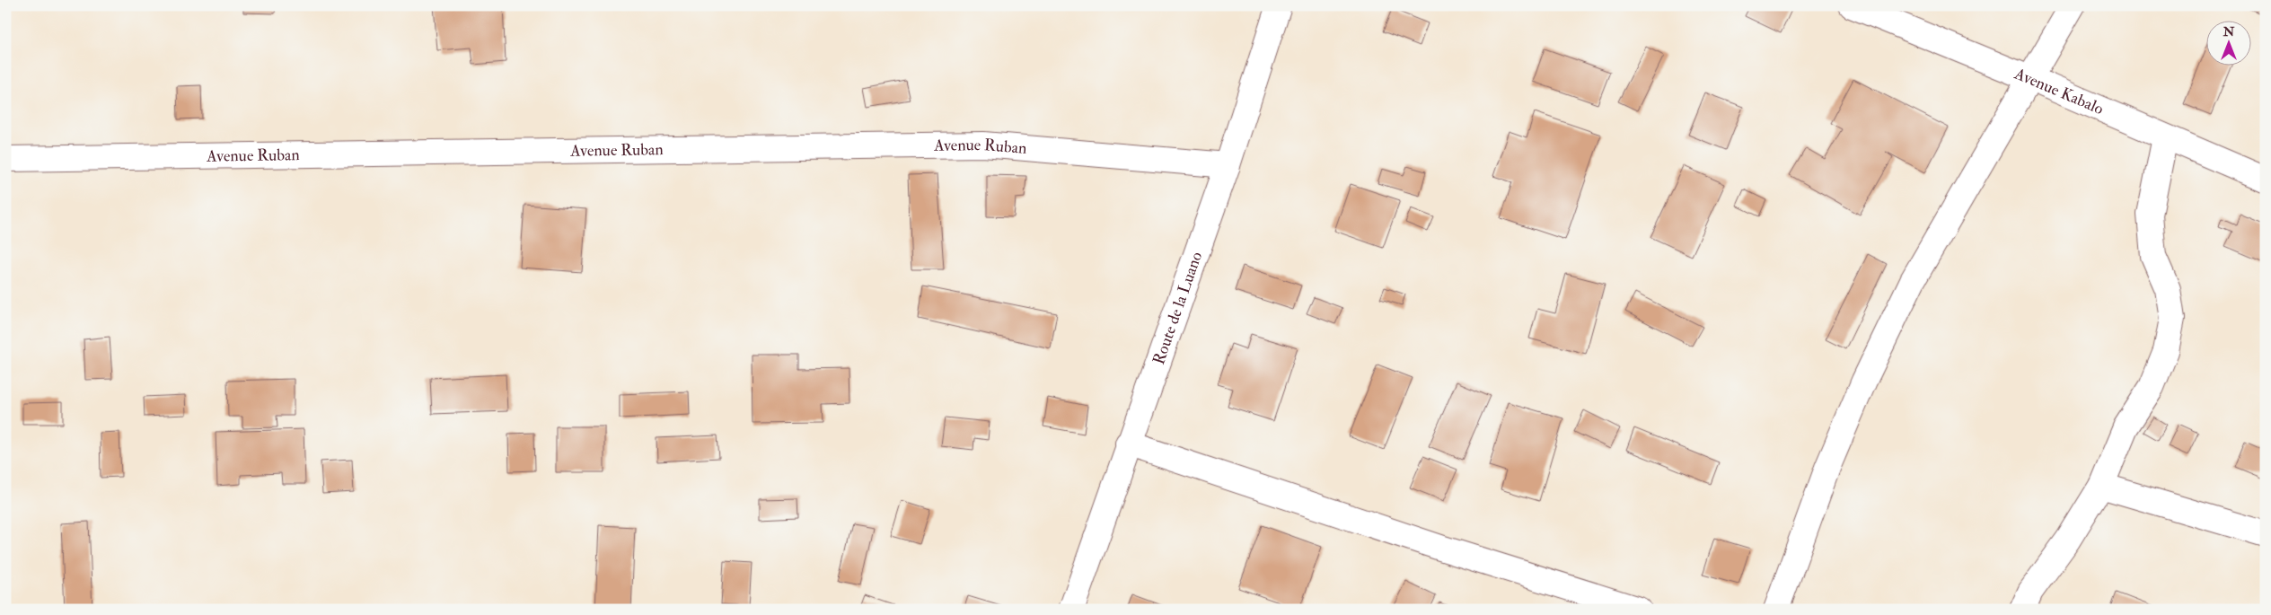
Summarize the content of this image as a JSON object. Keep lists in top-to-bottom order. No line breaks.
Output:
{"streets":{"street":["Avenue Kabalo","Avenue Ruban","Route de la Luano"]},"crossings":[["Avenue Ruban","Route de la Luano"]],"north":"top"}
